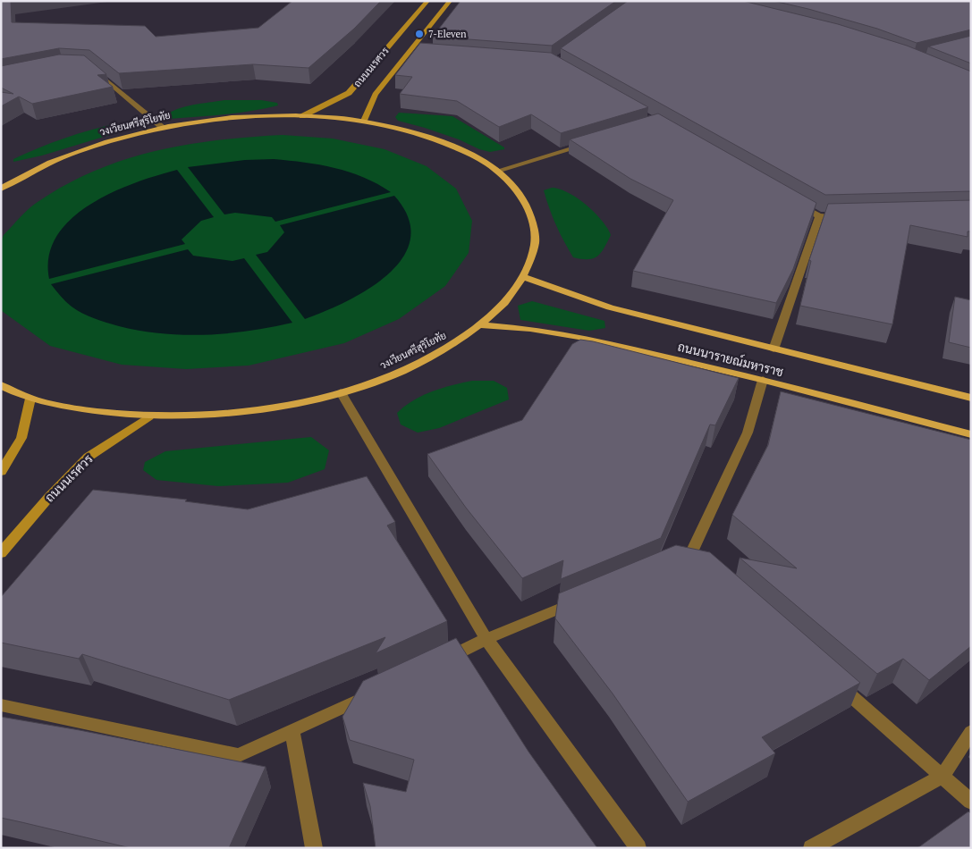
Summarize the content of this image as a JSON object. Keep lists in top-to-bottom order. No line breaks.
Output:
{"streets":{"main road":["ถนนนเรศวร","วงเวียนศรีสุริโยทัย","ถนนนารายณ์มหาราช"]},"crossings":[["ถนนนเรศวร","วงเวียนศรีสุริโยทัย"],["วงเวียนศรีสุริโยทัย","ถนนนารายณ์มหาราช"]],"places":["7-Eleven"]}
